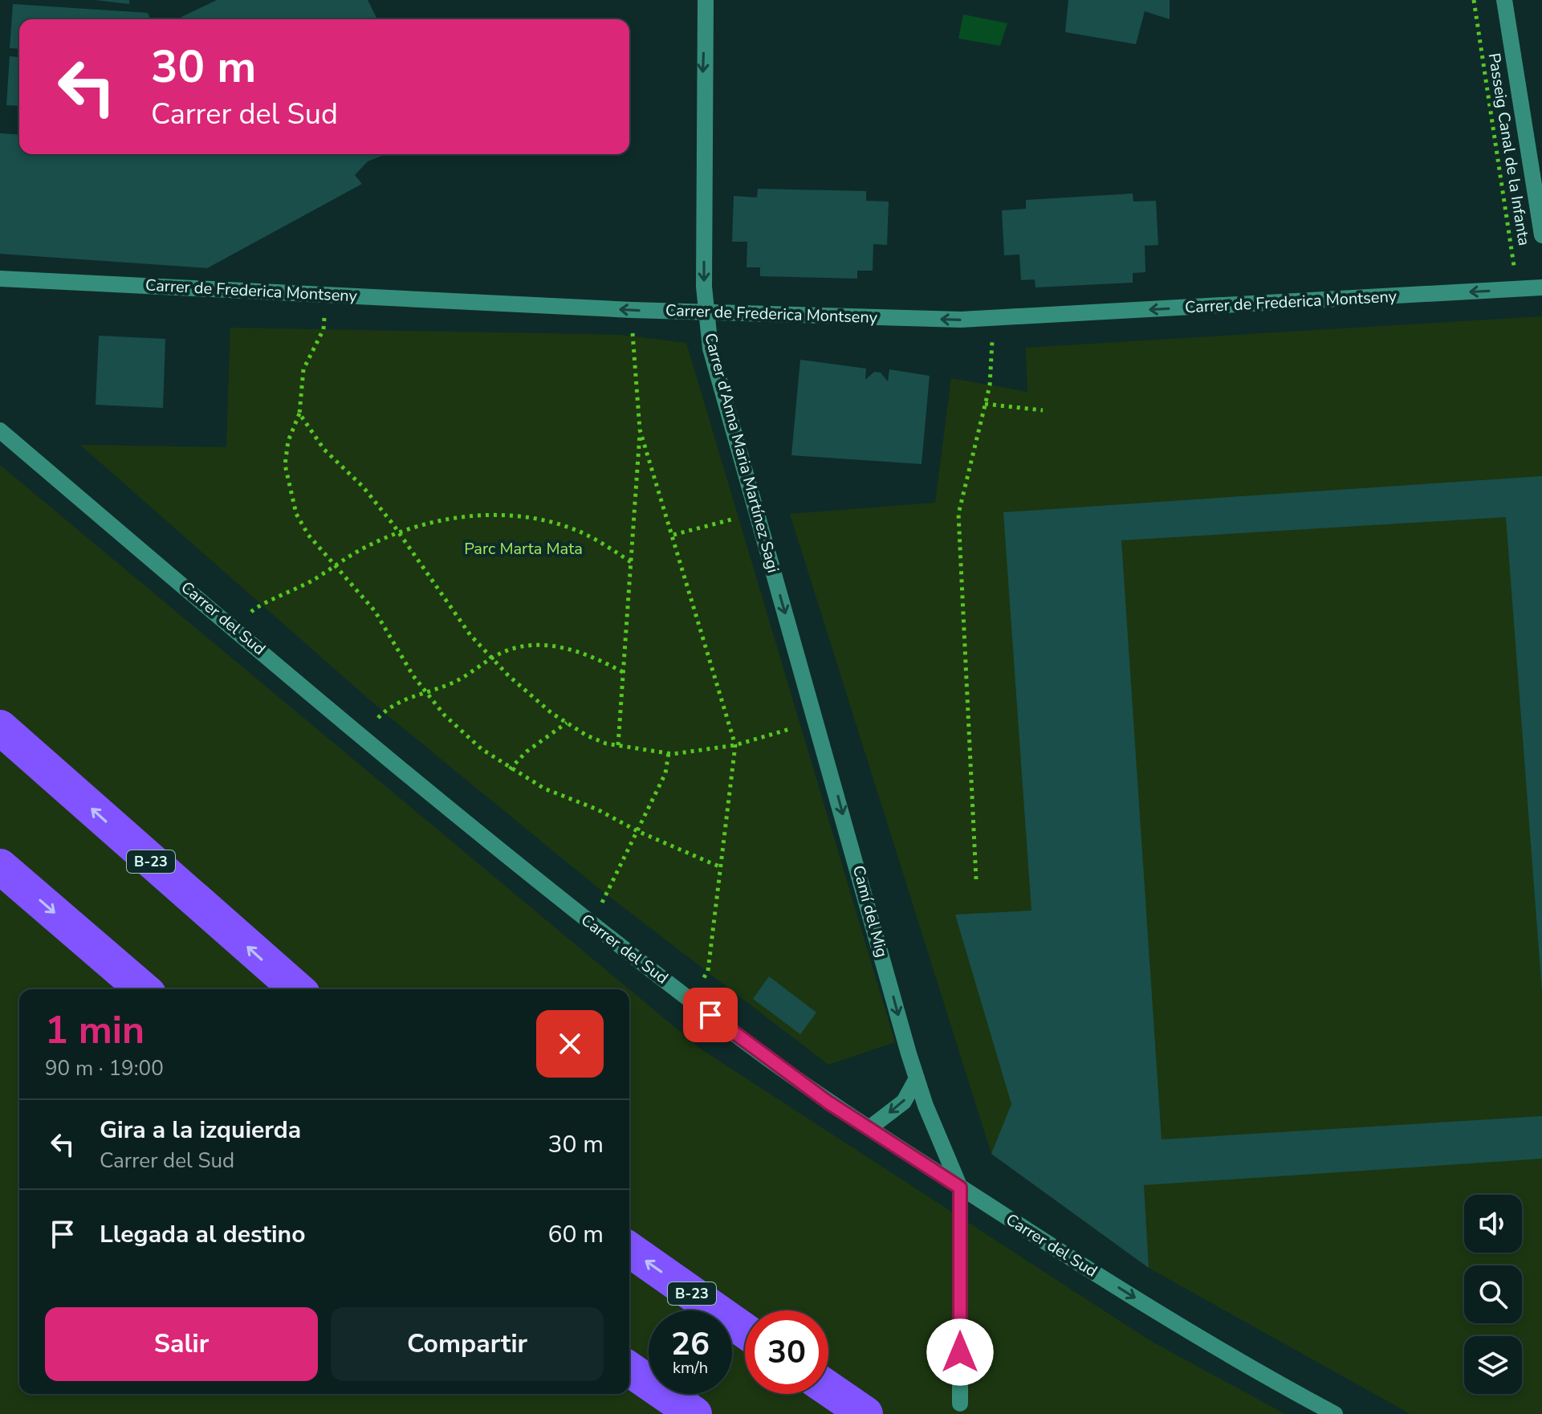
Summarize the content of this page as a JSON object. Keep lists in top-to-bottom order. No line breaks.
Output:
{"streets":{"highway":["B-23"],"street":["Carrer de Frederica Montseny","Carrer d'Anna Maria Martínez Sagi","Carrer del Sud","Camí del Mig"],"path":["Passeig Canal de la Infanta"]},"crossings":[["Passeig Canal de la Infanta","Carrer de Frederica Montseny"],["Carrer de Frederica Montseny","Carrer d'Anna Maria Martínez Sagi"],["Carrer d'Anna Maria Martínez Sagi","Camí del Mig"],["Carrer del Sud","Camí del Mig"]],"one_way":["Carrer de Frederica Montseny","Carrer d'Anna Maria Martínez Sagi","Camí del Mig"],"parks":["Parc Marta Mata"],"page":{"turn":["30 m","Carrer del Sud"],"heading":["1 min","90 m · 19:00"],"list":[{"name":"Gira a la izquierda","note":"Carrer del Sud","value":"30 m"},{"name":"Llegada al destino","value":"60 m"}],"buttons":["Salir","Compartir"],"speed":"26 km/h","limit":"30"}}
